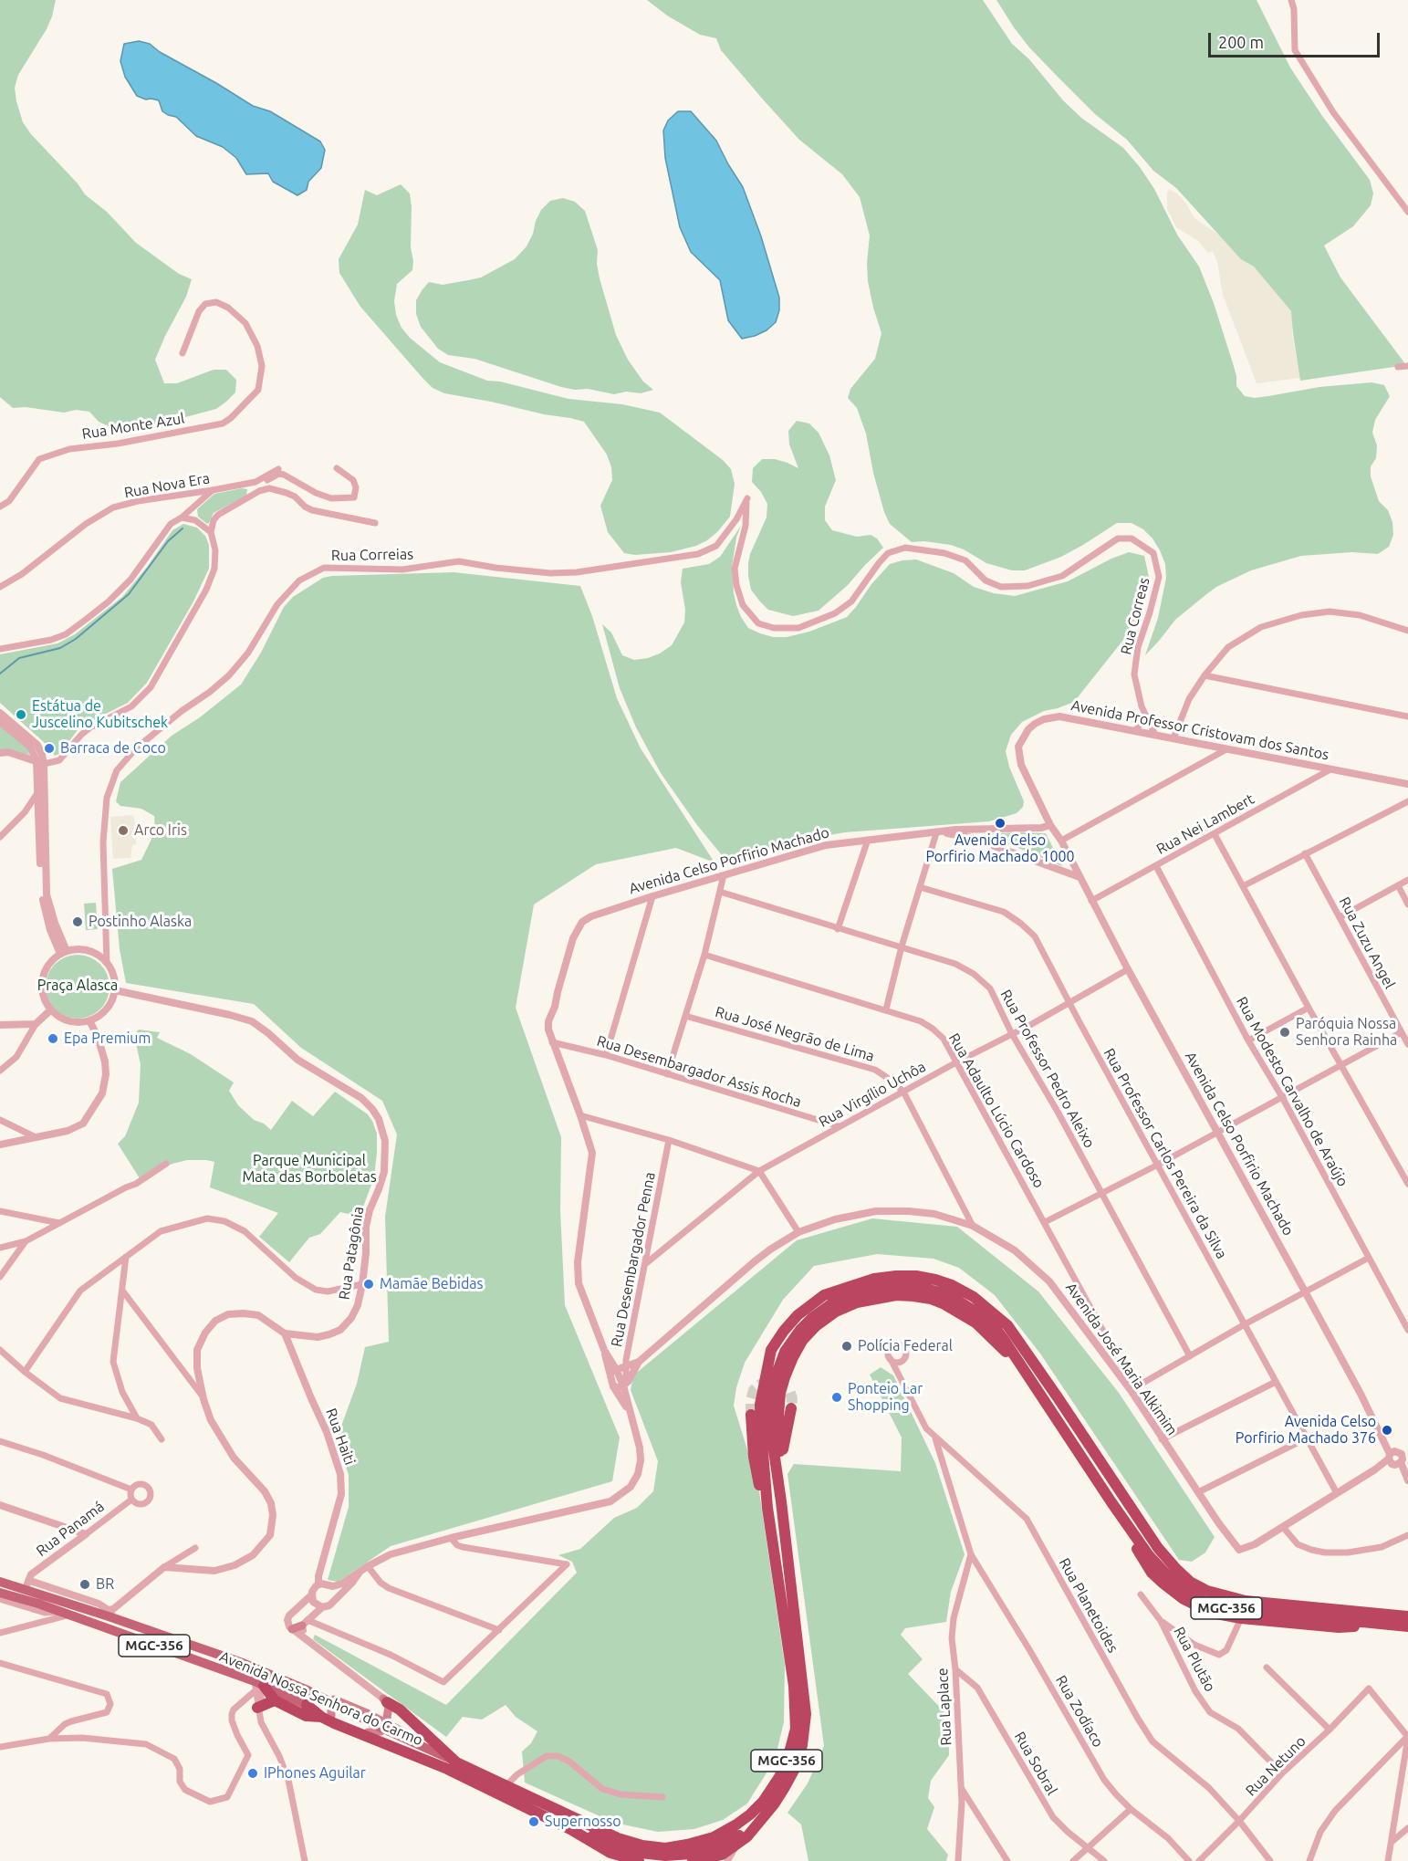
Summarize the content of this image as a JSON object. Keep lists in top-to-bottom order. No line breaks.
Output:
{"streets":{"highway":["MGC-356"],"main road":["Avenida Nossa Senhora do Carmo"],"street":["Rua Monte Azul","Rua Nova Era","Rua Correias","Rua Correas","Avenida Professor Cristovam dos Santos","Rua Nei Lambert","Avenida Celso Porfirio Machado","Rua Zuzu Angel","Rua José Negrão de Lima","Rua Professor Pedro Aleixo","Rua Desembargador Assis Rocha","Rua Modesto Carvalho de Araújo","Rua Virgílio Uchôa","Rua Adaulto Lúcio Cardoso","Rua Professor Carlos Pereira da Silva","Rua Patagônia","Rua Desembargador Penna","Avenida José Maria Alkimim","Rua Haiti","Rua Panamá","Rua Planetoides","Rua Plutão","Rua Laplace","Rua Zodíaco","Rua Sobral","Rua Netuno"]},"crossings":[["Rua Correias","Rua Correas"],["Rua Correias","Rua Patagônia"],["Rua Correas","Avenida Professor Cristovam dos Santos"],["Avenida Professor Cristovam dos Santos","Rua Nei Lambert"],["Avenida Professor Cristovam dos Santos","Avenida Celso Porfirio Machado"],["Rua Nei Lambert","Avenida Celso Porfirio Machado"],["Rua Nei Lambert","Rua Modesto Carvalho de Araújo"],["Avenida Celso Porfirio Machado","Rua Desembargador Assis Rocha"],["Avenida Celso Porfirio Machado","Rua Virgílio Uchôa"],["Rua José Negrão de Lima","Rua Virgílio Uchôa"],["Rua José Negrão de Lima","Avenida José Maria Alkimim"],["Rua Professor Pedro Aleixo","Rua Virgílio Uchôa"],["Rua Desembargador Assis Rocha","Rua Virgílio Uchôa"],["Rua Virgílio Uchôa","Rua Adaulto Lúcio Cardoso"],["Rua Virgílio Uchôa","Rua Professor Carlos Pereira da Silva"],["Rua Virgílio Uchôa","Rua Desembargador Penna"],["Rua Adaulto Lúcio Cardoso","Avenida José Maria Alkimim"],["Rua Patagônia","Rua Haiti"],["Rua Desembargador Penna","Avenida José Maria Alkimim"],["Rua Panamá","Avenida Nossa Senhora do Carmo"],["Rua Planetoides","Rua Zodíaco"],["Rua Planetoides","Rua Netuno"],["MGC-356","Avenida Nossa Senhora do Carmo"],["Rua Plutão","Rua Netuno"],["Rua Laplace","Rua Zodíaco"],["Rua Laplace","Rua Sobral"]],"parks":["Praça Alasca","Parque Municipal Mata das Borboletas"],"places":["Estátua de Juscelino Kubitschek","Barraca de Coco","Avenida Celso Porfirio Machado 1000","Arco Iris","Postinho Alaska","Paróquia Nossa Senhora Rainha","Epa Premium","Mamãe Bebidas","Polícia Federal","Ponteio Lar Shopping","Avenida Celso Porfirio Machado 376","BR","IPhones Aguilar","Supernosso"],"scale_bar":"200 m"}
